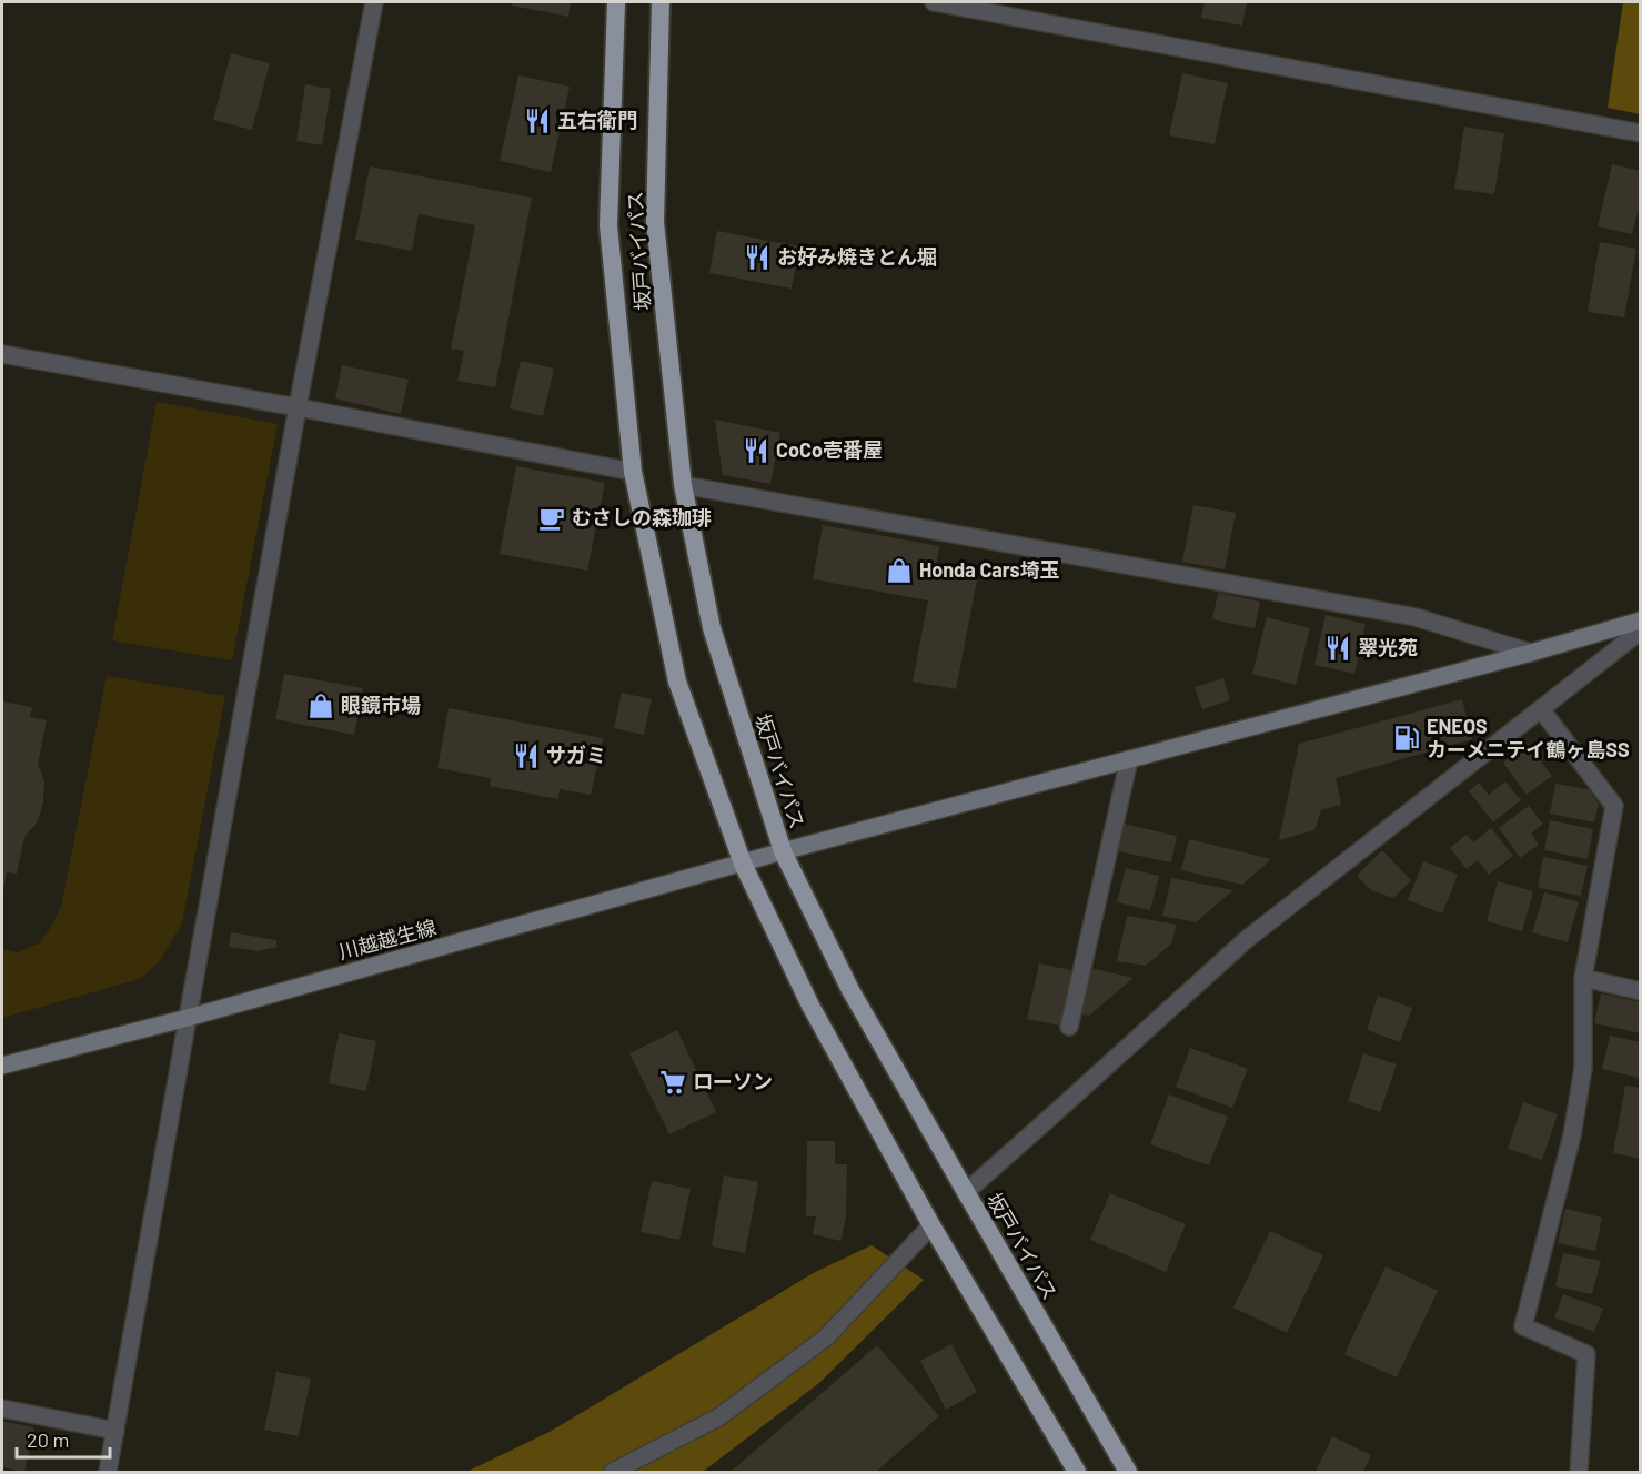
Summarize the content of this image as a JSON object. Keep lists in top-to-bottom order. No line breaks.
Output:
{"streets":{"highway":["坂戸バイパス"],"main road":["川越越生線"]},"crossings":[["坂戸バイパス","川越越生線"]],"places":{"restaurant":["五右衛門","お好み焼きとん堀","CoCo壱番屋","翠光苑","サガミ"],"cafe":["むさしの森珈琲"],"shop":["Honda Cars埼玉","眼鏡市場"],"fuel station":["ENEOS カーメニテイ鶴ヶ島SS"],"supermarket":["ローソン"]},"scale_bar":"20 m"}
